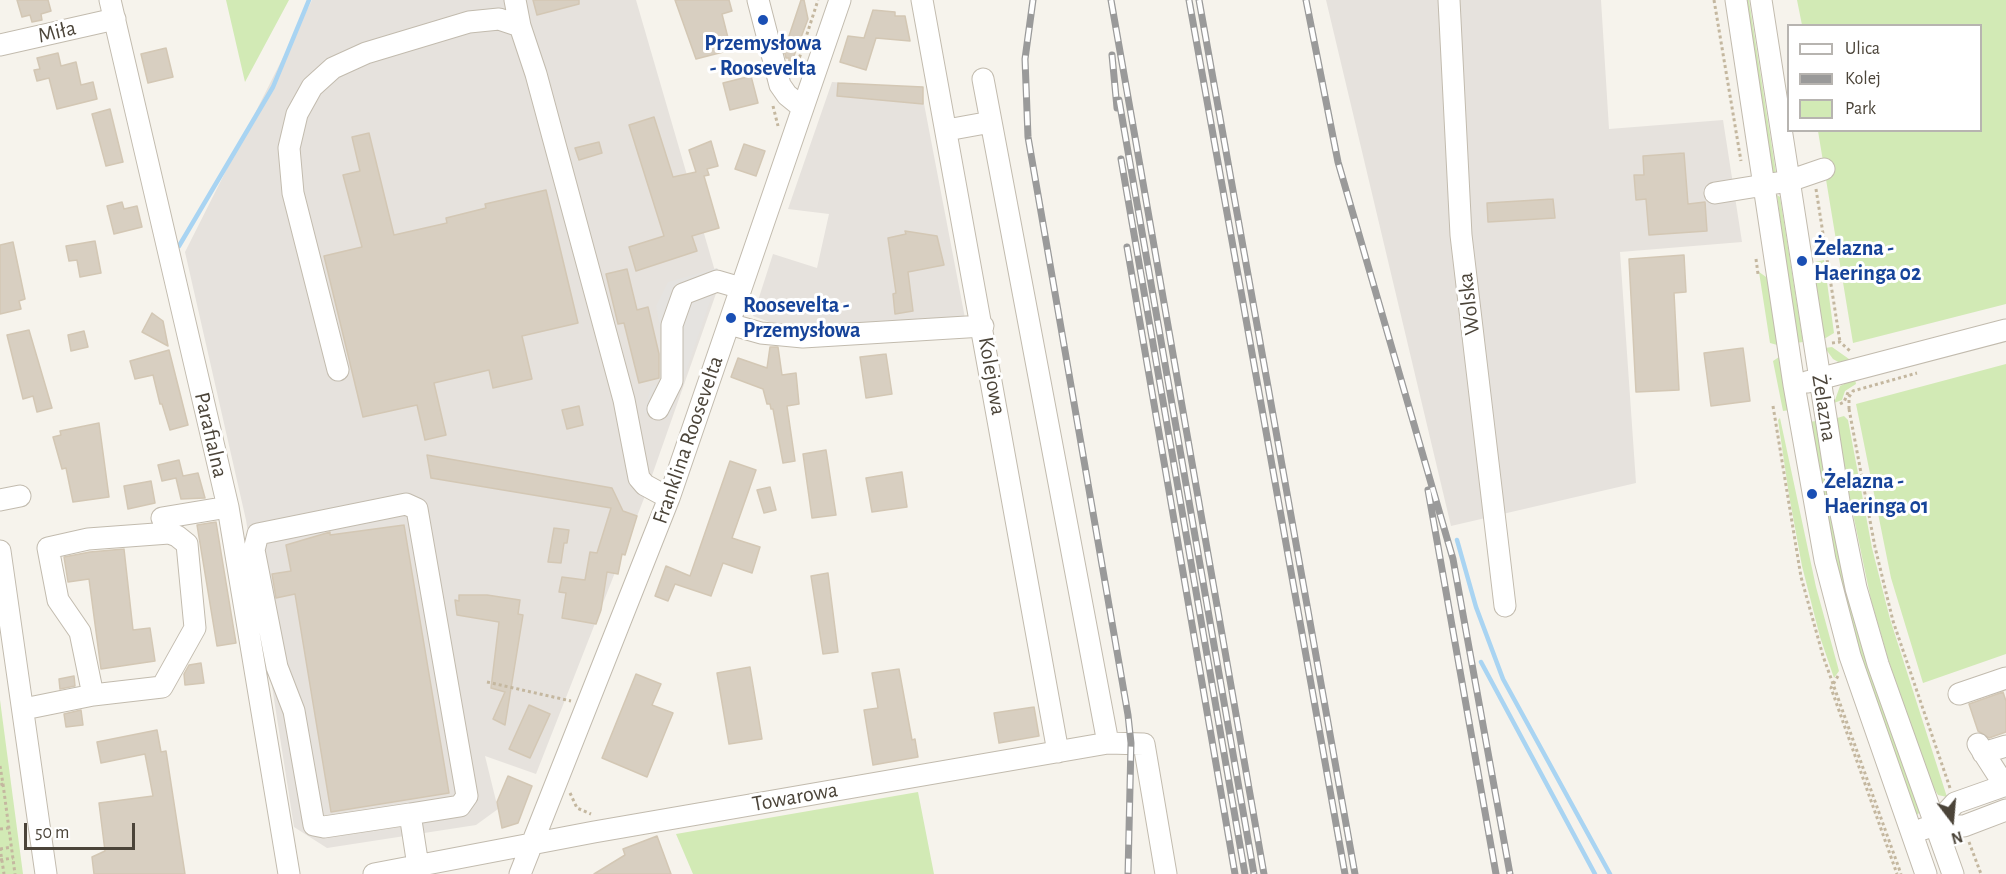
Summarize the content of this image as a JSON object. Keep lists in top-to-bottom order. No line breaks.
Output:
{"streets":{"street":["Miła","Wolska","Kolejowa","Żelazna","Parafialna","Franklina Roosevelta","Towarowa"]},"crossings":[["Miła","Parafialna"],["Kolejowa","Towarowa"],["Franklina Roosevelta","Towarowa"]],"places":["Przemysłowa - Roosevelta","Żelazna - Haeringa 02","Roosevelta - Przemysłowa","Żelazna - Haeringa 01"],"legend":["Ulica","Kolej","Park"],"scale_bar":"50 m","north":"bottom"}
